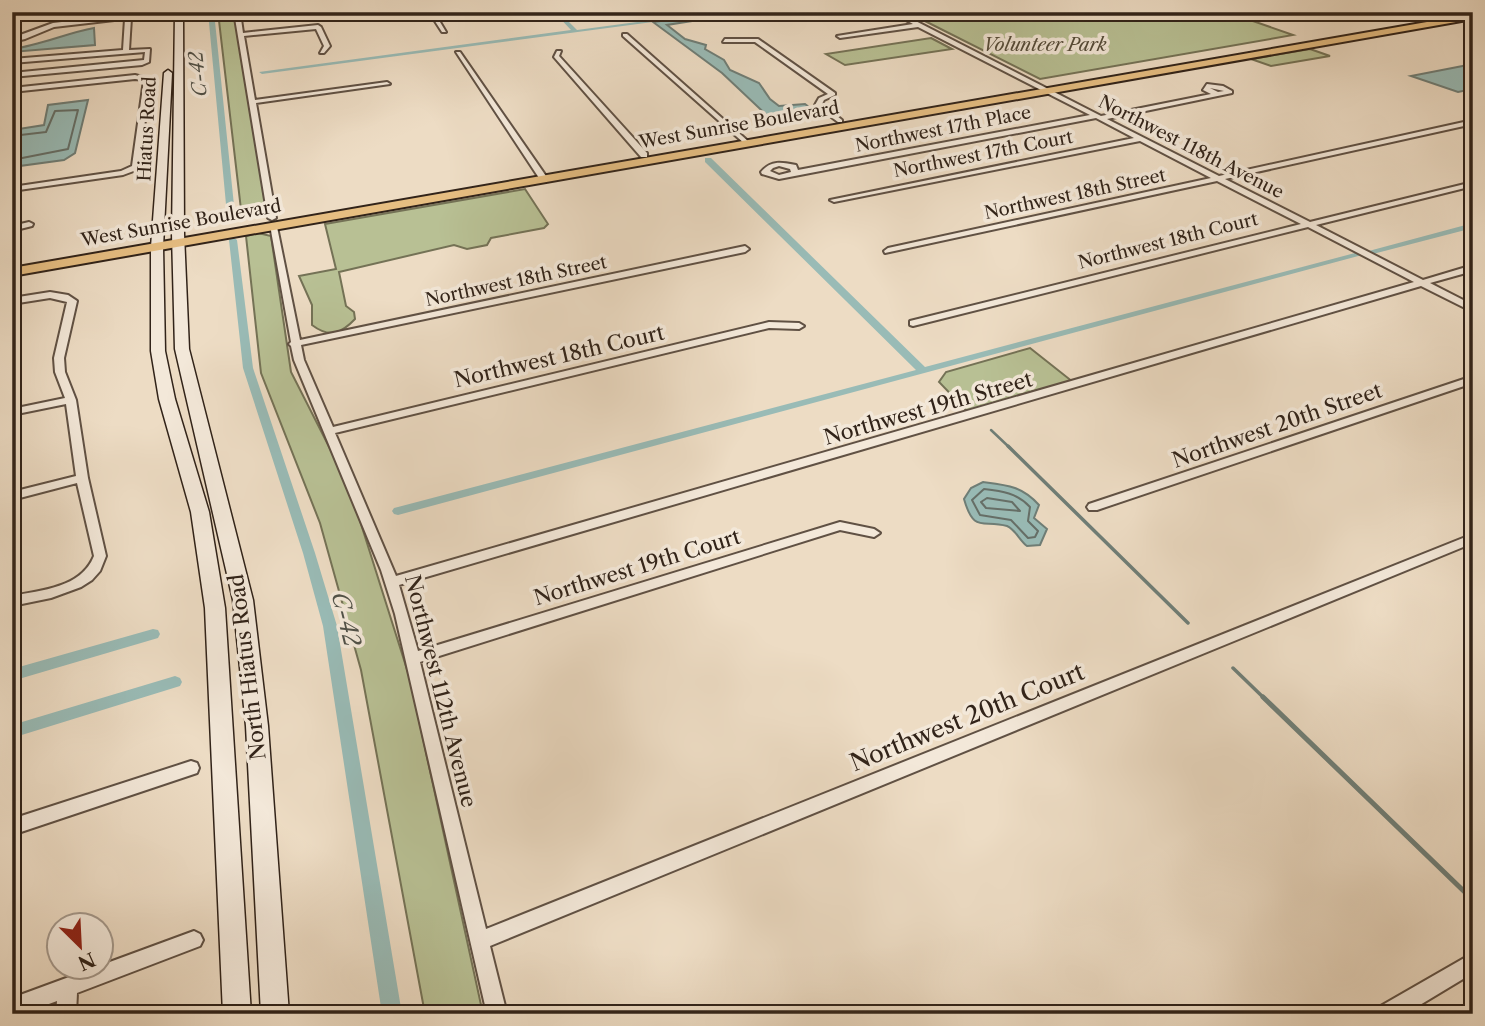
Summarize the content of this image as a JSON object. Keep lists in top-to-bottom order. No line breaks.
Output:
{"streets":{"highway":["West Sunrise Boulevard"],"main road":["Hiatus Road","North Hiatus Road"],"street":["Northwest 17th Place","Northwest 118th Avenue","Northwest 17th Court","Northwest 18th Street","Northwest 18th Court","Northwest 19th Street","Northwest 20th Street","Northwest 19th Court","Northwest 112th Avenue","Northwest 20th Court"]},"crossings":[["West Sunrise Boulevard","Hiatus Road"],["West Sunrise Boulevard","Northwest 118th Avenue"],["West Sunrise Boulevard","North Hiatus Road"],["West Sunrise Boulevard","Northwest 112th Avenue"],["Hiatus Road","North Hiatus Road"],["Northwest 17th Place","Northwest 118th Avenue"],["Northwest 118th Avenue","Northwest 17th Court"],["Northwest 118th Avenue","Northwest 18th Street"],["Northwest 118th Avenue","Northwest 18th Court"],["Northwest 118th Avenue","Northwest 19th Street"],["Northwest 18th Street","Northwest 112th Avenue"],["Northwest 18th Court","Northwest 112th Avenue"],["Northwest 19th Street","Northwest 112th Avenue"],["Northwest 19th Court","Northwest 112th Avenue"],["Northwest 112th Avenue","Northwest 20th Court"]],"water":["C-42"],"parks":["Volunteer Park"],"north":"bottom right"}
